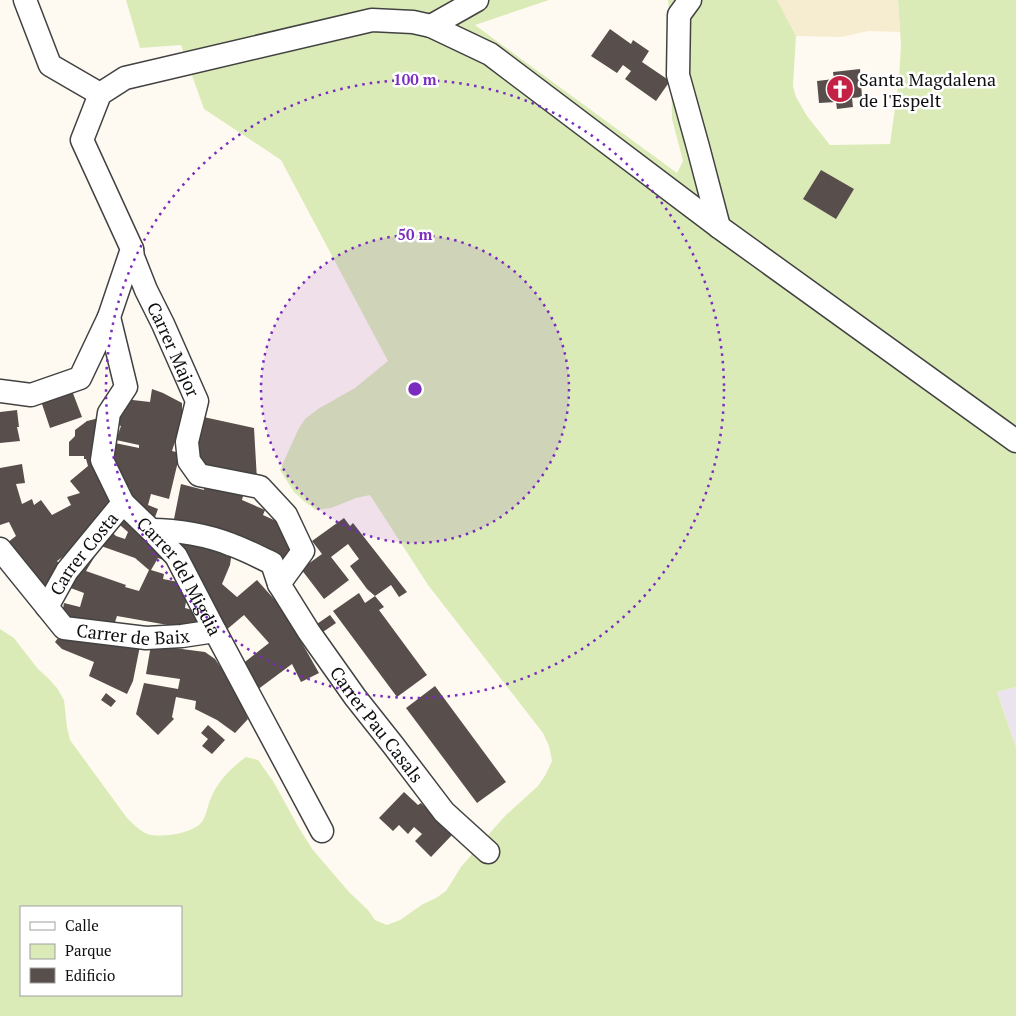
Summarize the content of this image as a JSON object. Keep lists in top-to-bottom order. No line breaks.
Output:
{"streets":{"street":["Carrer Major","Carrer Costa","Carrer del Migdia","Carrer de Baix","Carrer Pau Casals"]},"crossings":[["Carrer Major","Carrer Pau Casals"],["Carrer Costa","Carrer del Migdia"],["Carrer Costa","Carrer de Baix"],["Carrer del Migdia","Carrer de Baix"],["Carrer del Migdia","Carrer Pau Casals"]],"places":{"church":["Santa Magdalena de l'Espelt"]},"legend":["Calle","Parque","Edificio"],"rings":["100 m","50 m"]}
